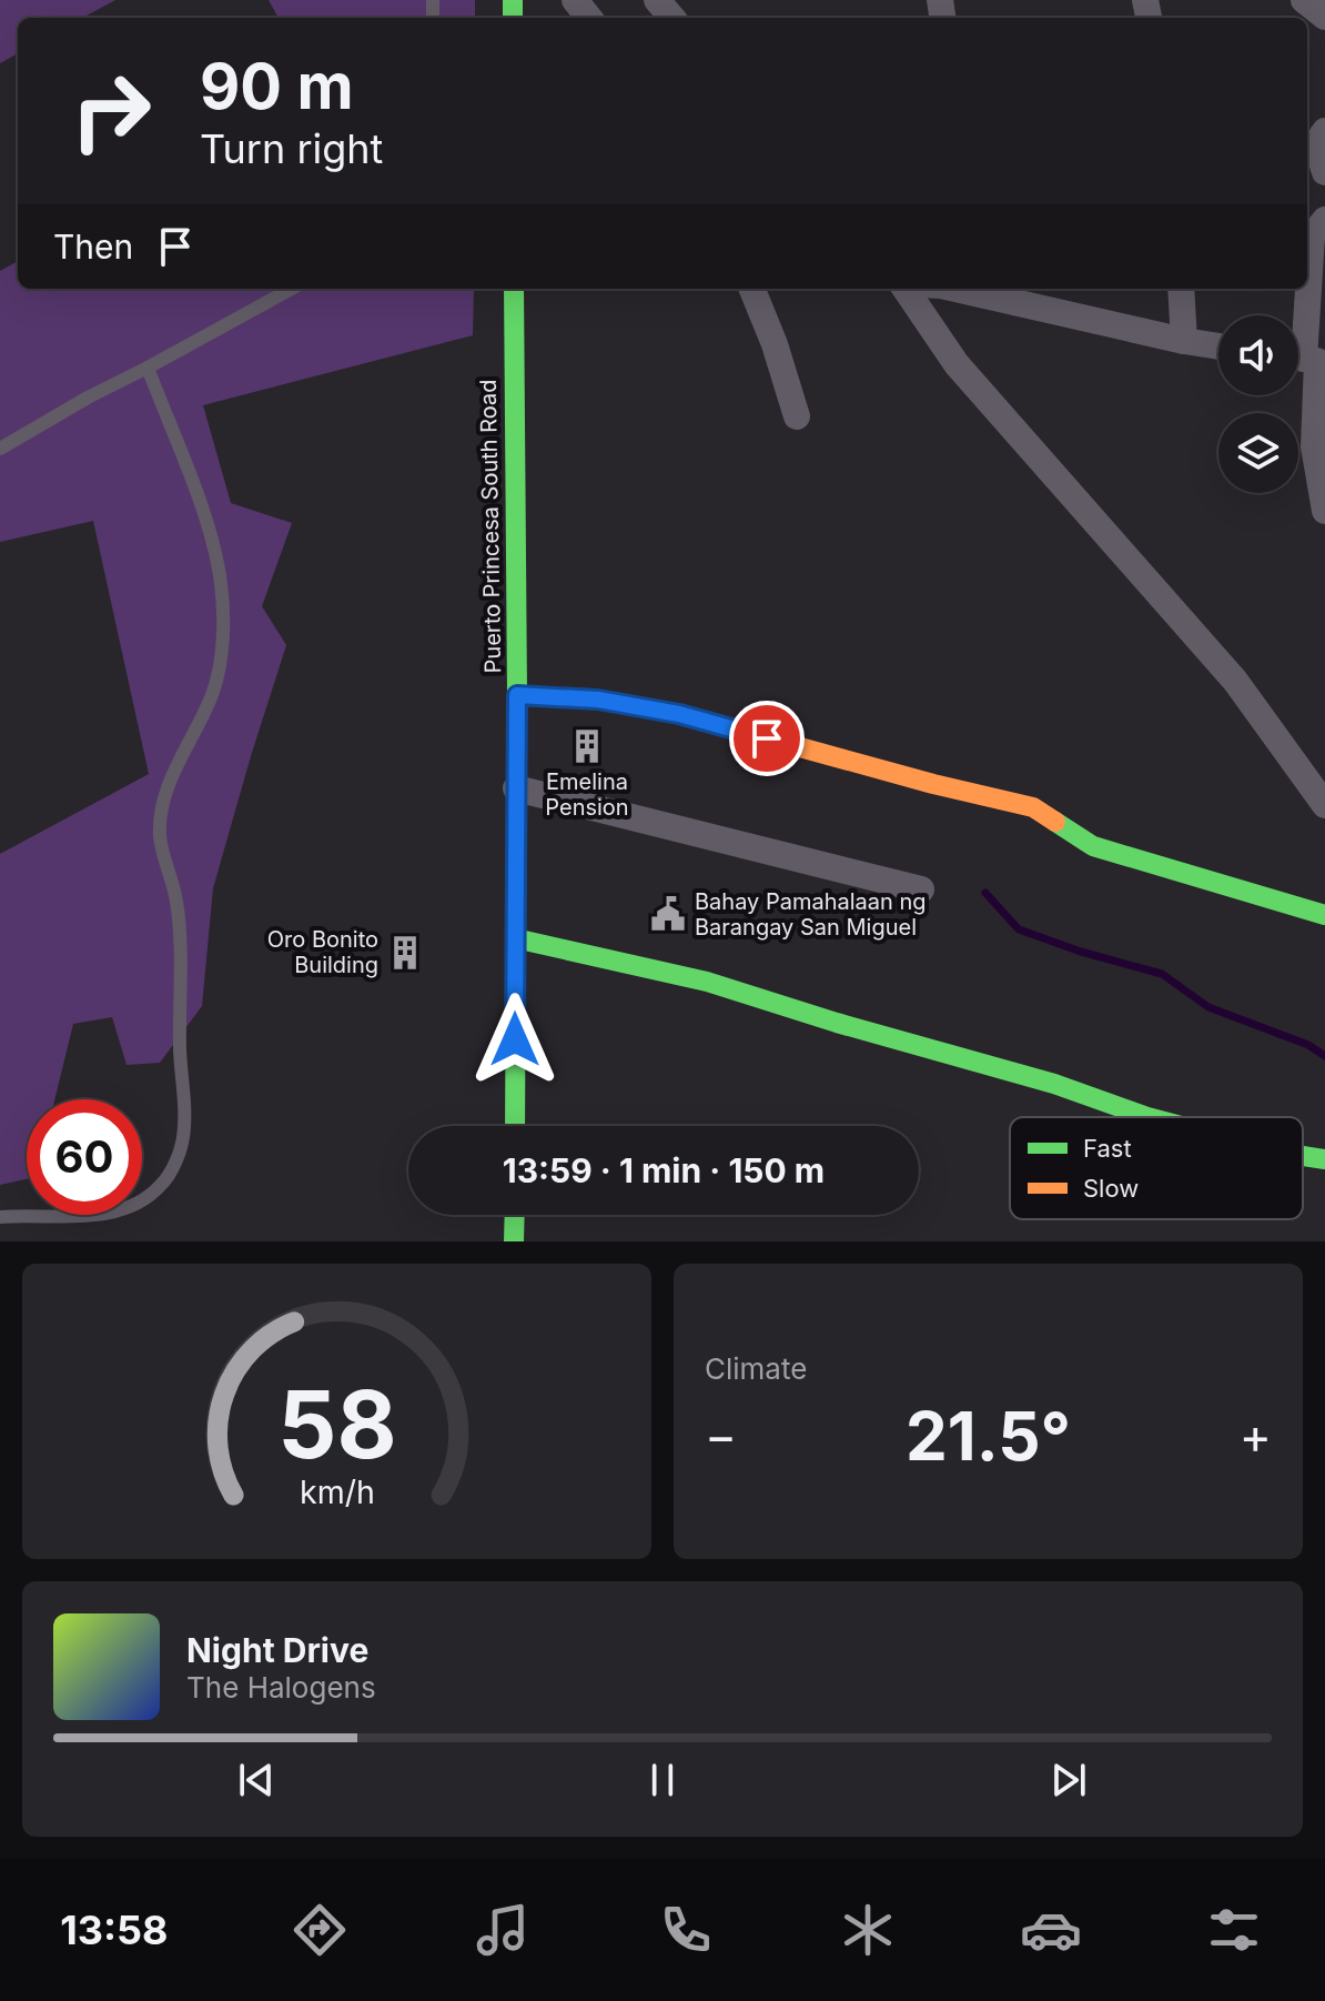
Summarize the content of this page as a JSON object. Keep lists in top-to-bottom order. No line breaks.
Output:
{"streets":{"street":["Puerto Princesa South Road"]},"places":{"building":["Emelina Pension","Oro Bonito Building"],"public building":["Bahay Pamahalaan ng Barangay San Miguel"]},"legend":["Fast","Slow"],"page":{"turn":["90 m","Turn right"],"then":"Then","limit":"60","trip":"13:59 · 1 min · 150 m","tile":"Climate","heat":["−","21.5°","+"],"song":["Night Drive","The Halogens"],"tabs":"13:58","gauge":["58","km/h"]}}
